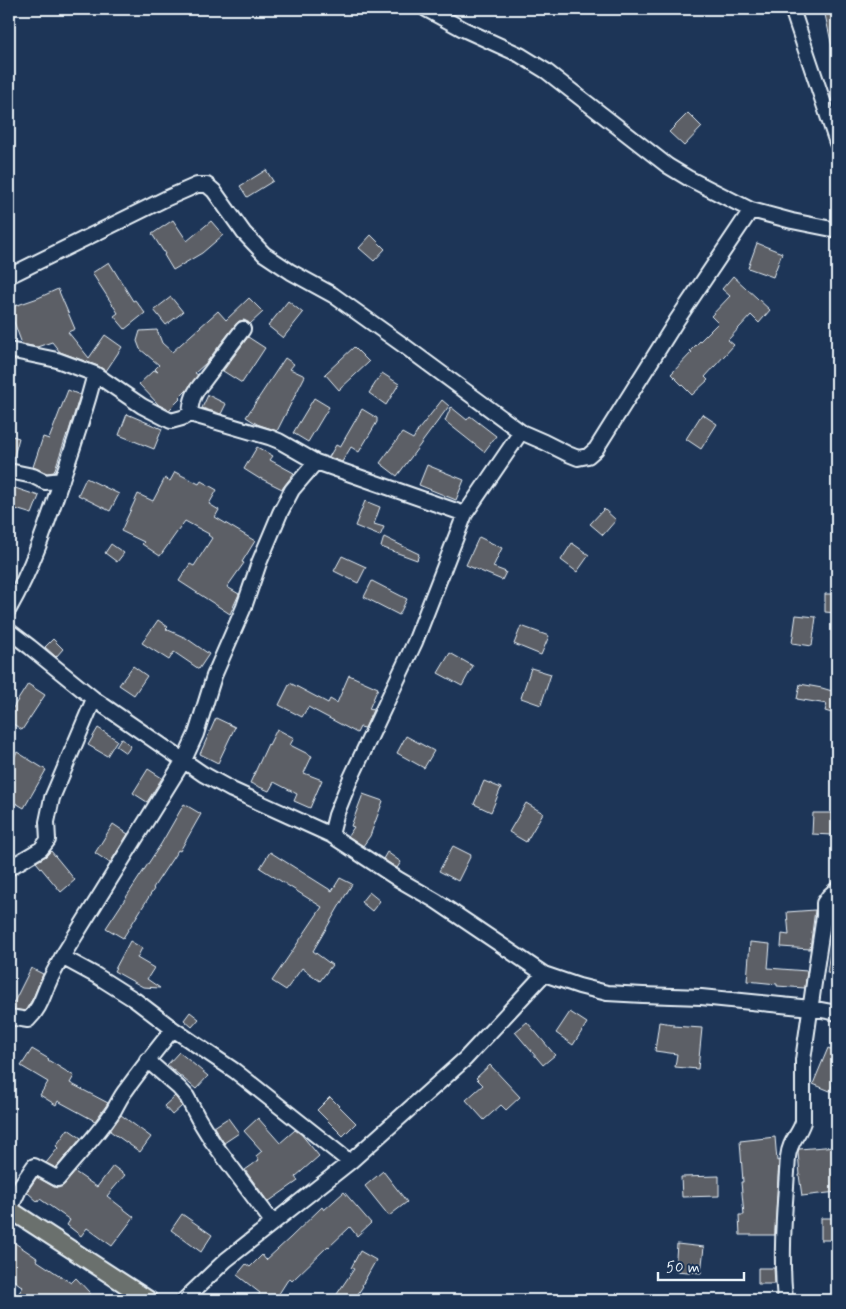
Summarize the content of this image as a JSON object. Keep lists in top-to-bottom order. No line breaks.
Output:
{"scale_bar":"50 m"}
